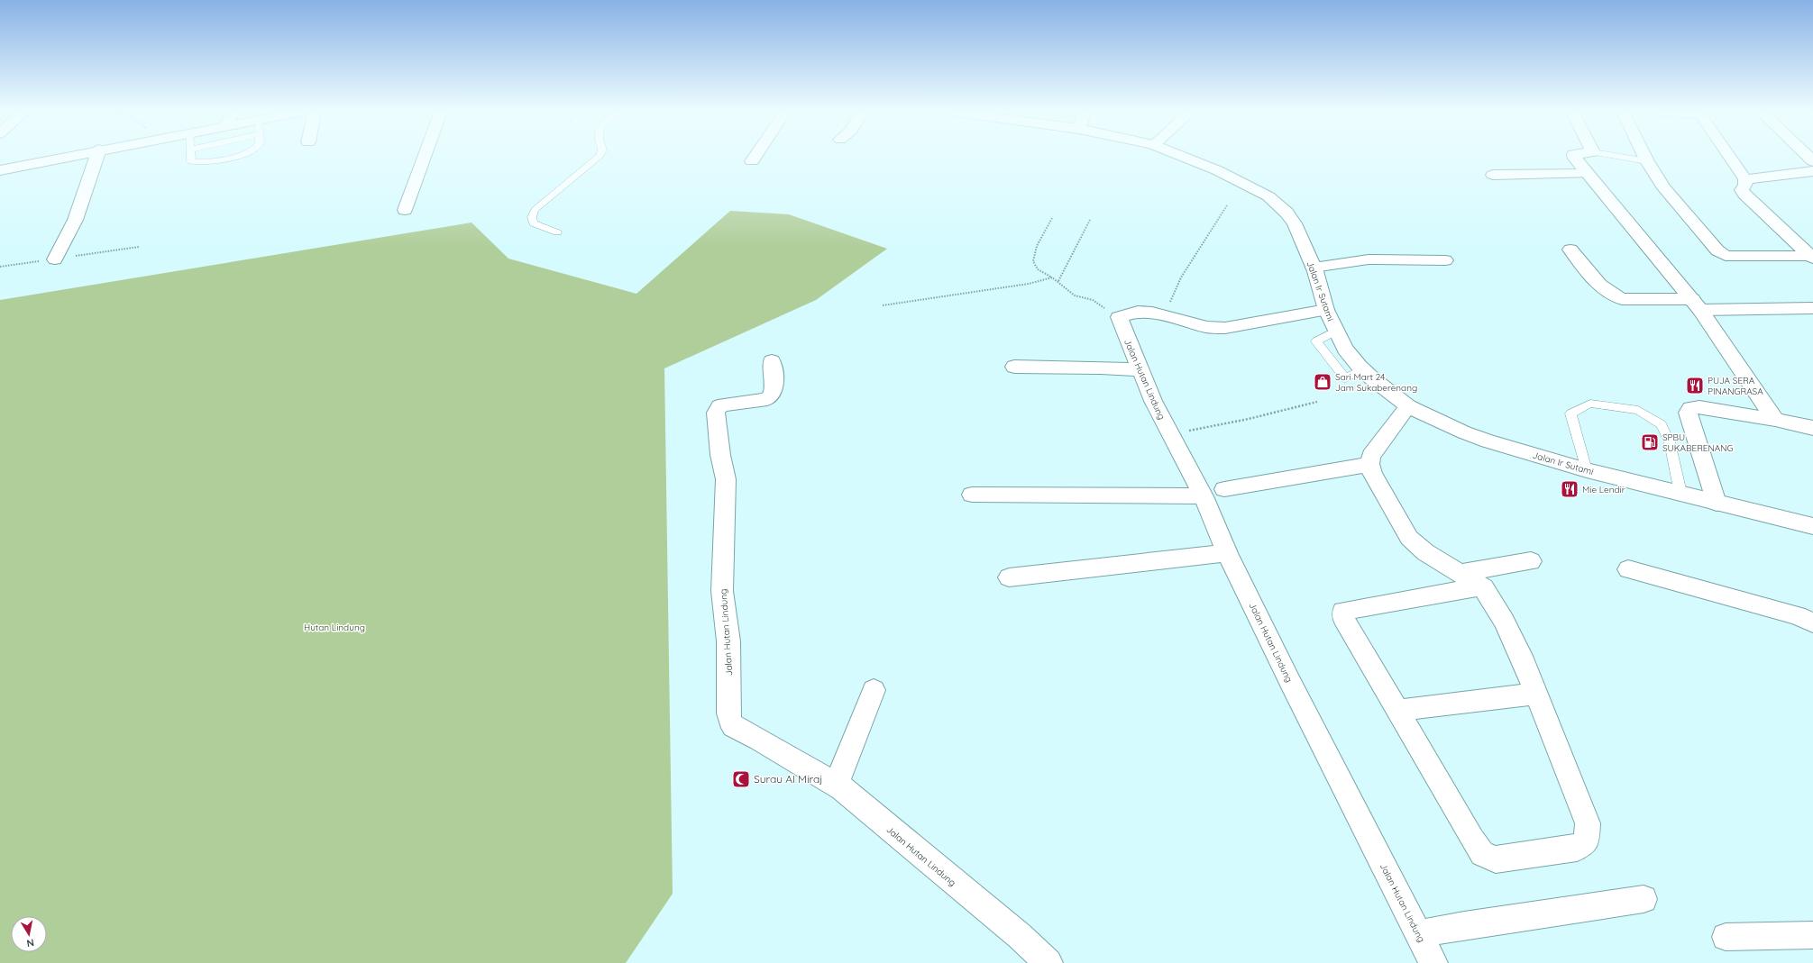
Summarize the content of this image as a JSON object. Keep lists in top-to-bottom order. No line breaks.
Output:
{"streets":{"street":["Jalan Ir Sutami","Jalan Hutan Lindung"]},"parks":["Hutan Lindung"],"places":{"shop":["Sari Mart 24 Jam Sukaberenang"],"restaurant":["PUJA SERA PINANGRASA","Mie Lendir"],"fuel station":["SPBU SUKABERENANG"],"mosque":["Surau Al Miraj"]},"north":"bottom"}
